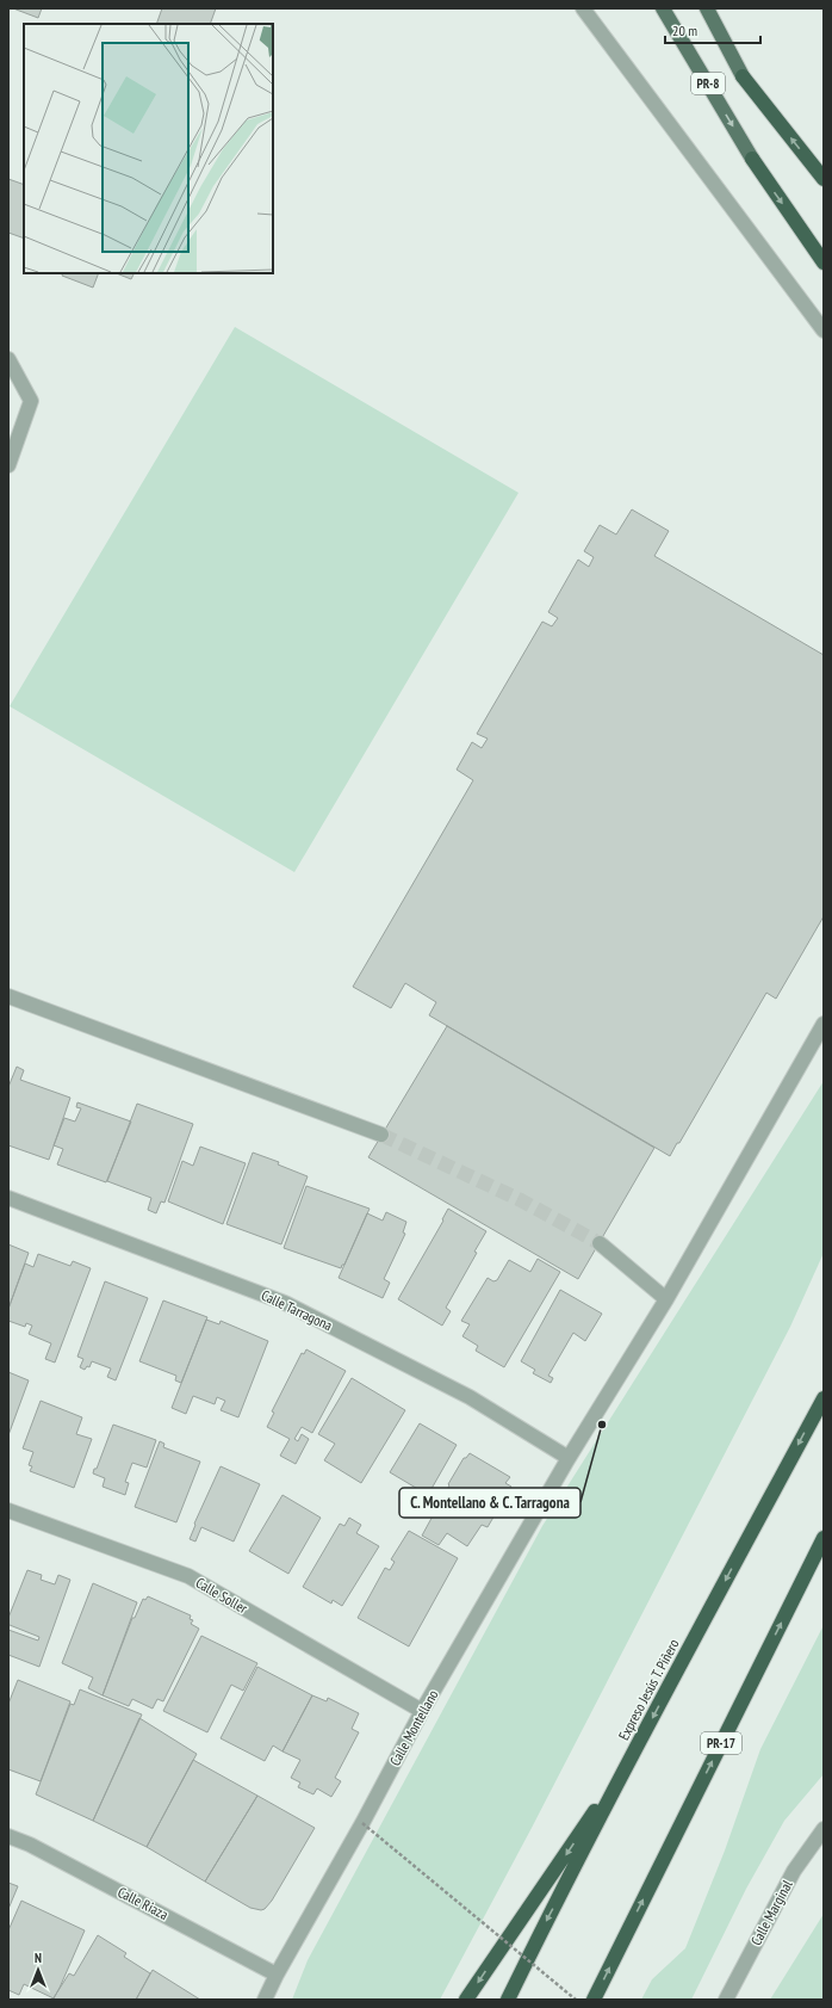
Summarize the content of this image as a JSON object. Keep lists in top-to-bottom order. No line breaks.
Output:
{"streets":{"highway":["Expreso Jesús T. Piñero","PR-17"],"main road":["PR-8"],"street":["Calle Tarragona","Calle Soller","Calle Montellano","Calle Riaza","Calle Marginal"]},"crossings":[["Calle Tarragona","Calle Montellano"],["Calle Soller","Calle Montellano"],["Calle Montellano","Calle Riaza"]],"places":["C. Montellano & C. Tarragona"],"scale_bar":"20 m","north":"top"}
